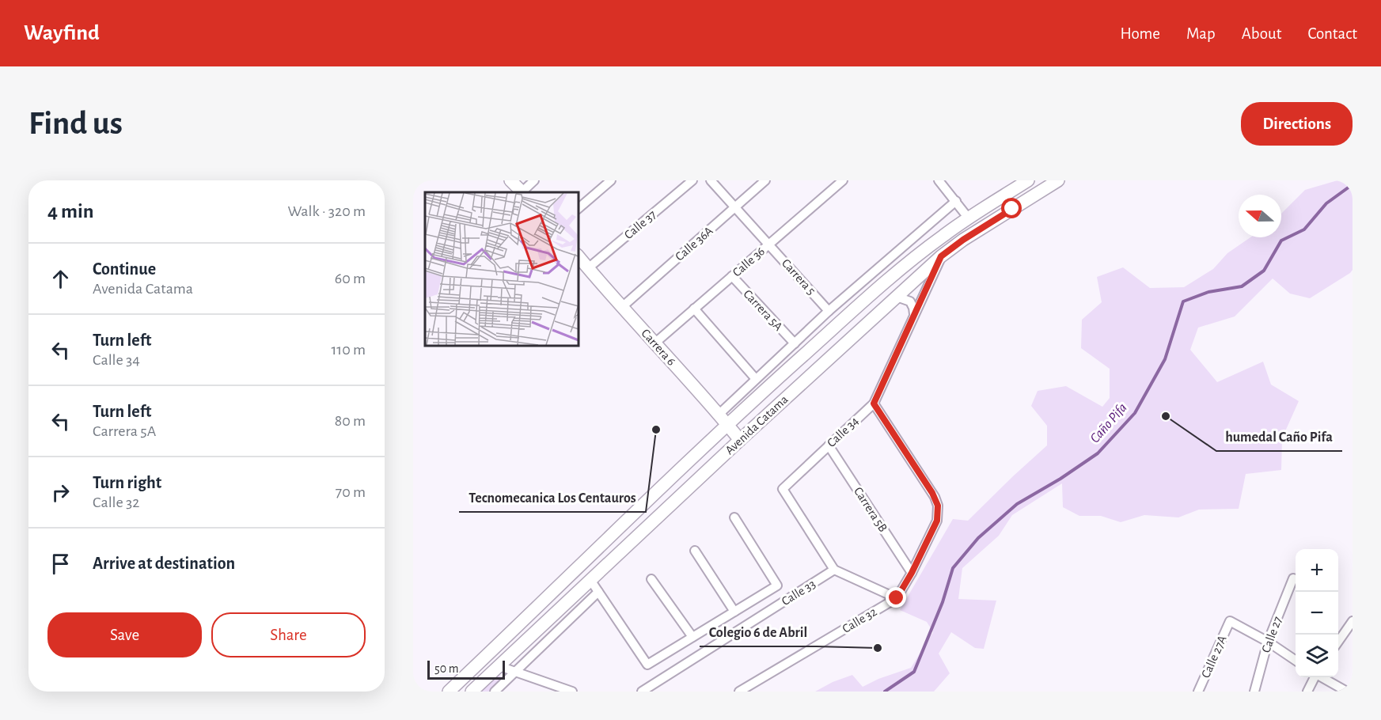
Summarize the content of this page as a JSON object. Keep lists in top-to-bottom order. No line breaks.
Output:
{"streets":{"main road":["Carrera 6","Avenida Catama"],"street":["Calle 37","Calle 36A","Calle 36","Carrera 5","Carrera 5A","Calle 34","Carrera 5B","Calle 33","Calle 32","Calle 27","Calle 27A"]},"crossings":[["Calle 37","Carrera 6"],["Calle 36A","Carrera 5"],["Calle 36A","Carrera 6"],["Calle 36","Carrera 5"],["Calle 36","Carrera 5A"],["Calle 36","Carrera 6"],["Carrera 6","Avenida Catama"],["Avenida Catama","Calle 34"],["Calle 34","Carrera 5B"],["Calle 34","Calle 33"],["Calle 34","Calle 32"],["Carrera 5B","Calle 32"],["Calle 27","Calle 27A"]],"water":["Caño Pifa"],"places":["humedal Caño Pifa","Tecnomecanica Los Centauros","Colegio 6 de Abril"],"scale_bar":"50 m","north":"left","page":{"header":"Wayfind","nav":["Home","Map","About","Contact"],"buttons":["Directions",["Save","Share"]],"title":"Find us","heading":["4 min","Walk · 320 m"],"list":[["Continue","Avenida Catama","60 m"],["Turn left","Calle 34","110 m"],["Turn left","Carrera 5A","80 m"],["Turn right","Calle 32","70 m"],"Arrive at destination"],"map_buttons":["+","−"],"scale":"50 m"}}
